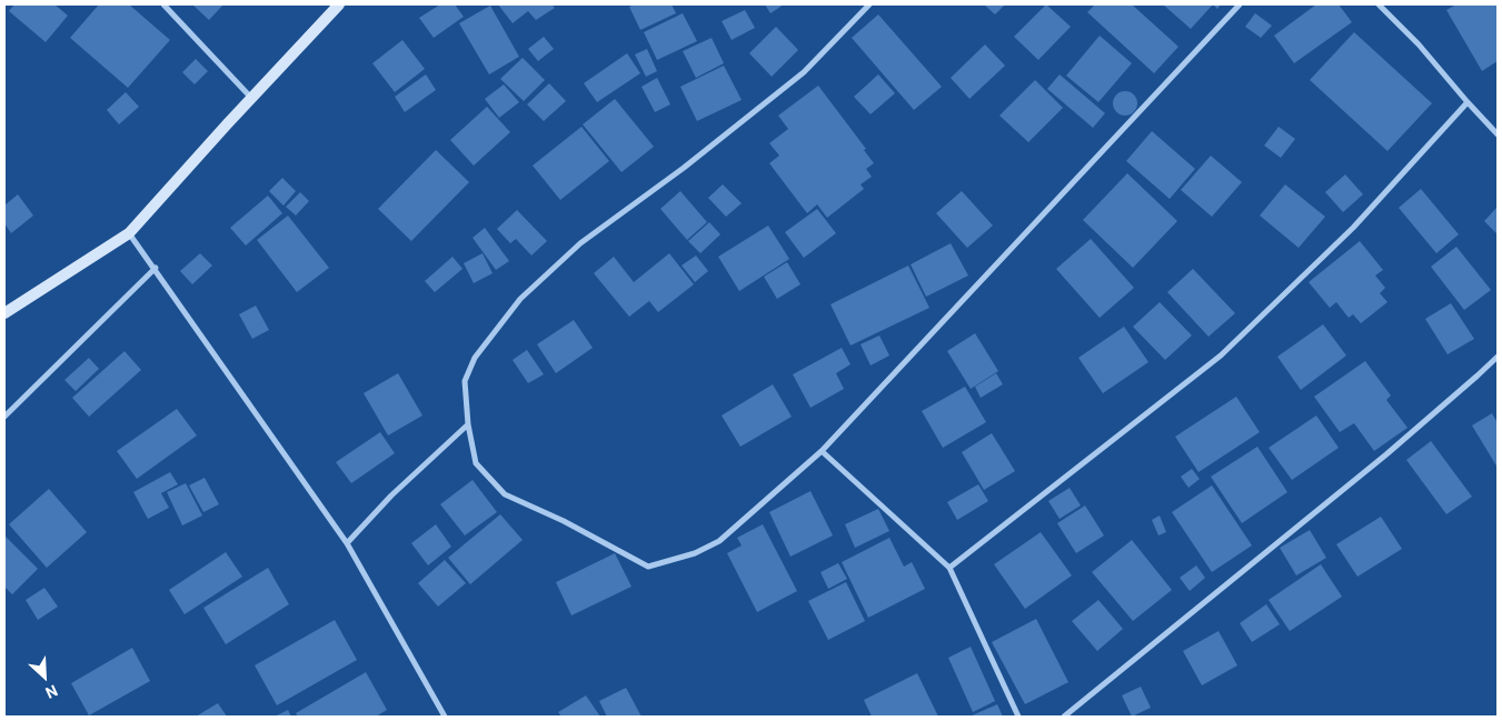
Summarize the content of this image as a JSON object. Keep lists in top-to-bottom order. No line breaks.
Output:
{"north":"bottom right"}
